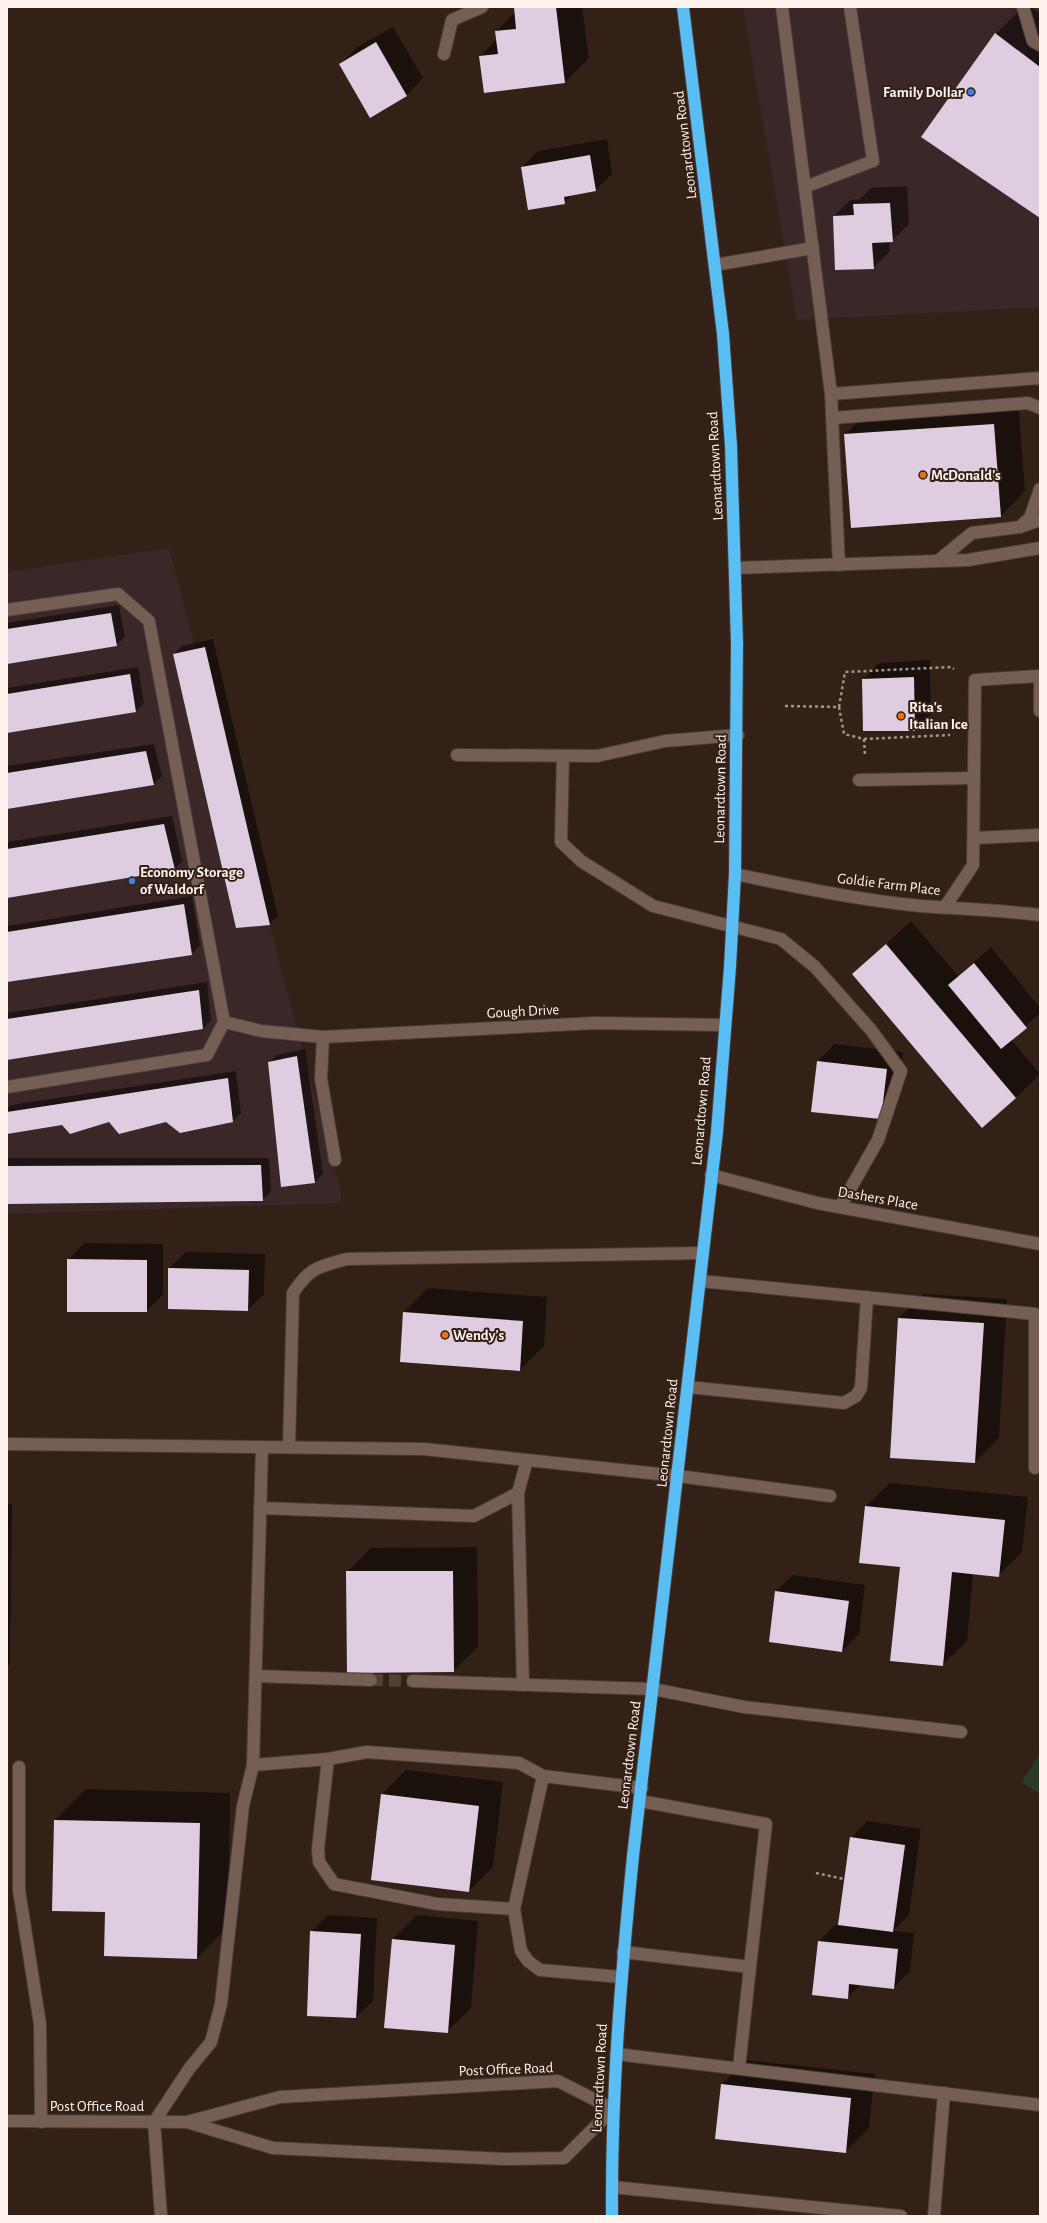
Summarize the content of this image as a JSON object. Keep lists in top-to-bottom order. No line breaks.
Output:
{"streets":{"highway":["Leonardtown Road"],"street":["Goldie Farm Place","Gough Drive","Dashers Place","Post Office Road"]},"crossings":[["Leonardtown Road","Goldie Farm Place"],["Leonardtown Road","Gough Drive"],["Leonardtown Road","Dashers Place"],["Leonardtown Road","Post Office Road"]],"places":["Family Dollar","McDonald's","Rita's Italian Ice","Economy Storage of Waldorf","Wendy's"]}
